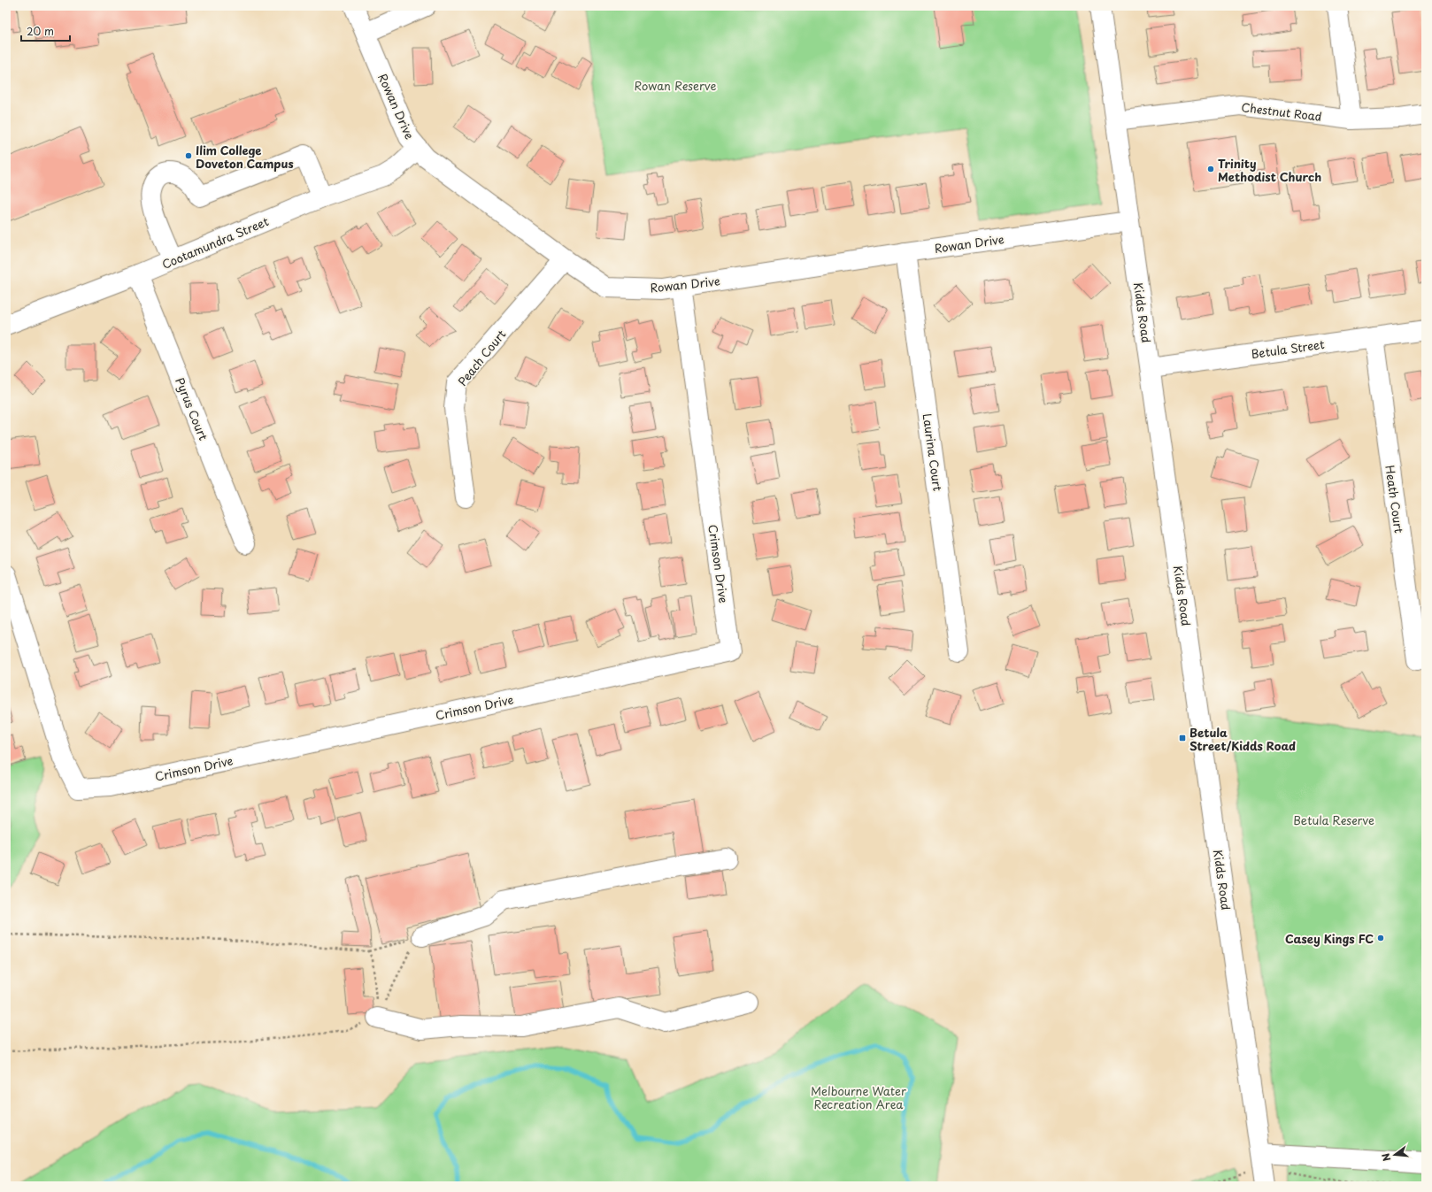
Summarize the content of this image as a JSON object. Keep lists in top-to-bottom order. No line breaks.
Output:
{"streets":{"street":["Rowan Drive","Chestnut Road","Cootamundra Street","Kidds Road","Betula Street","Peach Court","Pyrus Court","Laurina Court","Heath Court","Crimson Drive"]},"crossings":[["Rowan Drive","Cootamundra Street"],["Rowan Drive","Kidds Road"],["Rowan Drive","Peach Court"],["Rowan Drive","Laurina Court"],["Rowan Drive","Crimson Drive"],["Chestnut Road","Kidds Road"],["Cootamundra Street","Pyrus Court"],["Kidds Road","Betula Street"],["Betula Street","Heath Court"]],"parks":["Rowan Reserve","Betula Reserve","Melbourne Water Recreation Area"],"places":{"other":["Ilim College Doveton Campus","Trinity Methodist Church","Casey Kings FC"],"transit":["Betula Street/Kidds Road"]},"scale_bar":"20 m","north":"left"}
